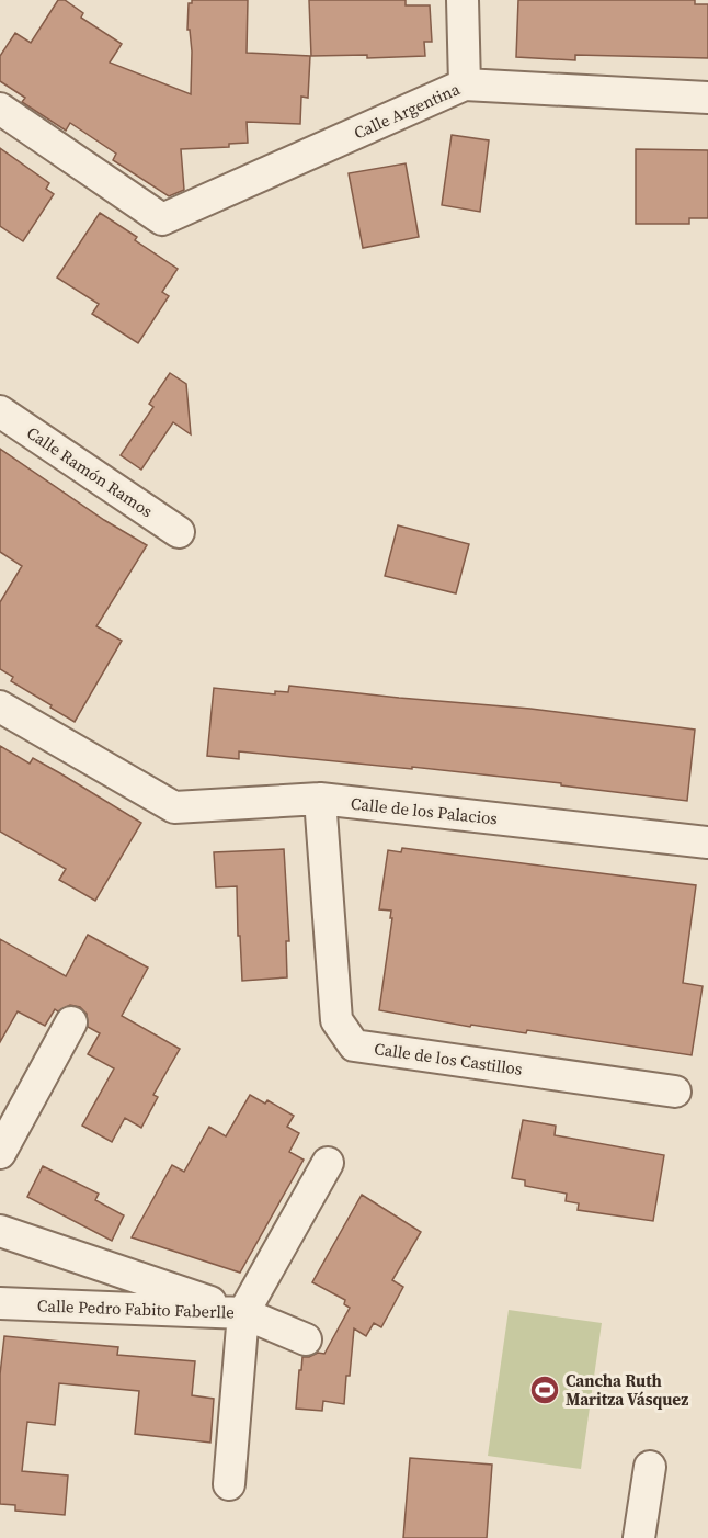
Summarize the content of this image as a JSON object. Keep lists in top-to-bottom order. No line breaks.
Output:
{"streets":{"street":["Calle Argentina","Calle Ramón Ramos","Calle de los Palacios","Calle de los Castillos","Calle Pedro Fabito Faberlle"]},"crossings":[["Calle de los Palacios","Calle de los Castillos"]],"places":{"sports":["Cancha Ruth Maritza Vásquez"]}}
